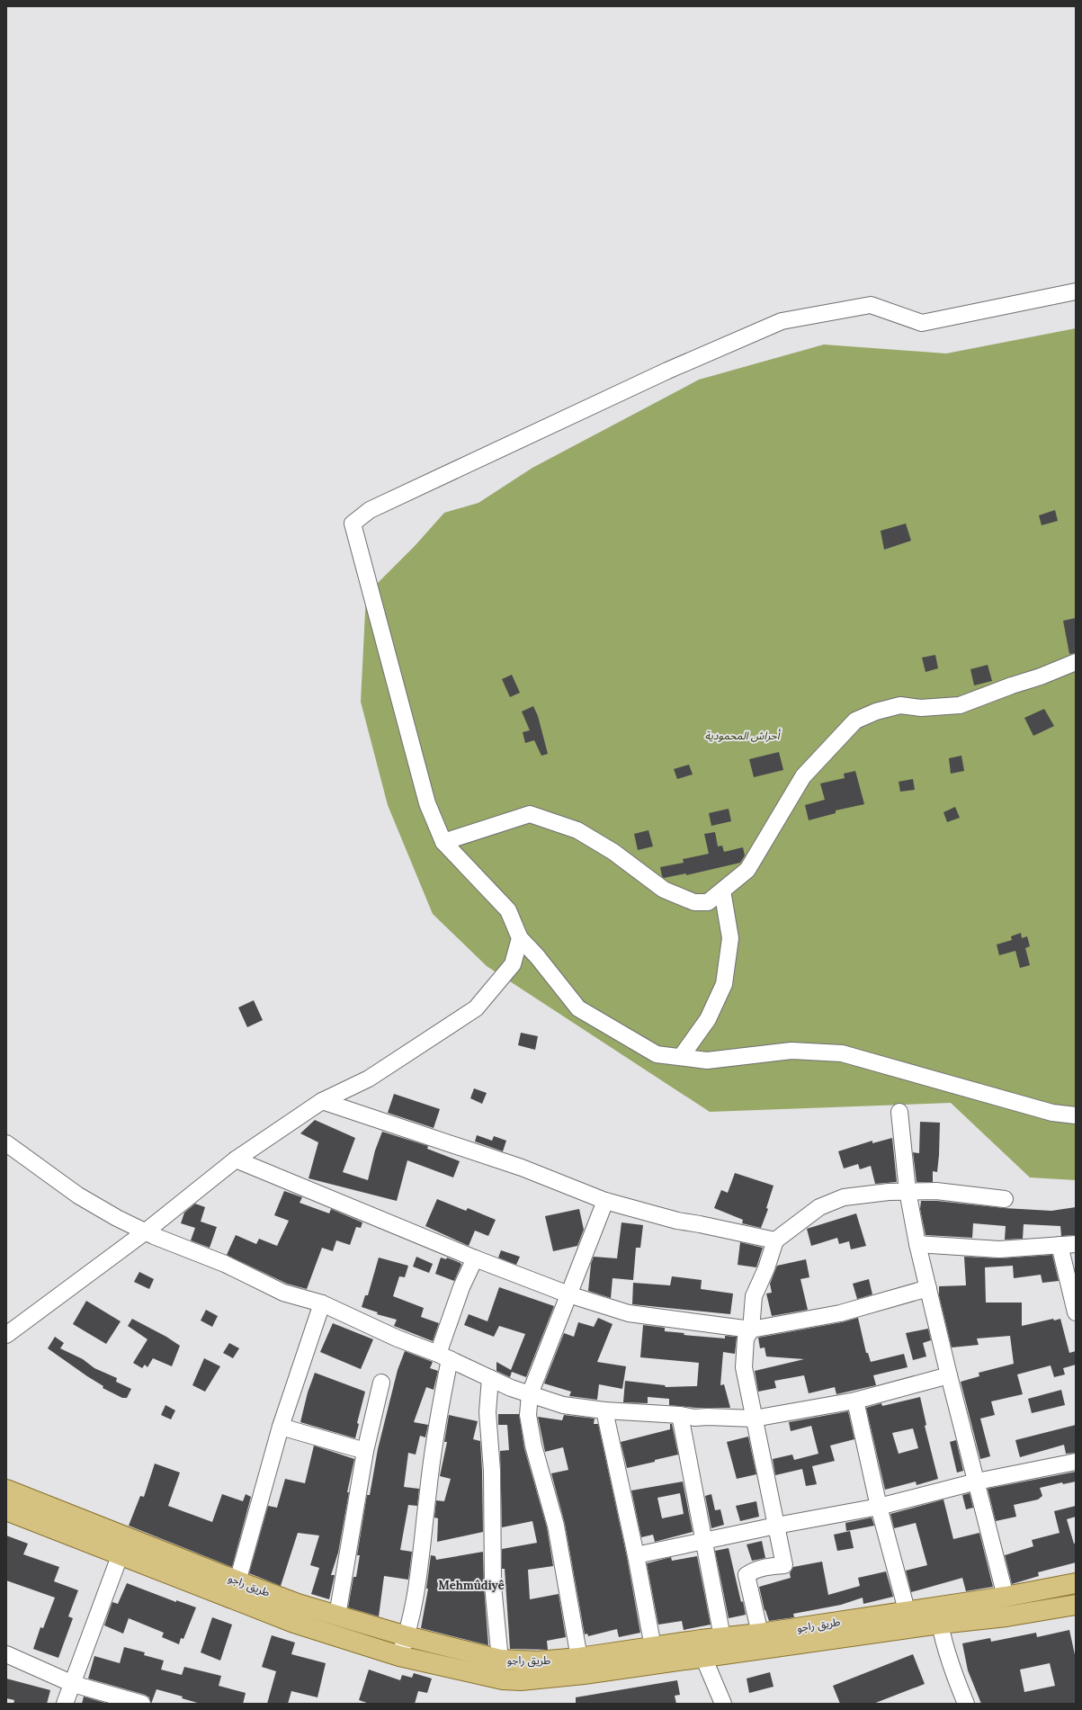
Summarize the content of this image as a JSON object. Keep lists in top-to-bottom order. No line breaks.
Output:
{"streets":{"main road":["طريق راجو"]},"districts":["Mehmûdiyê"],"parks":["أحراش المحمودية"]}
